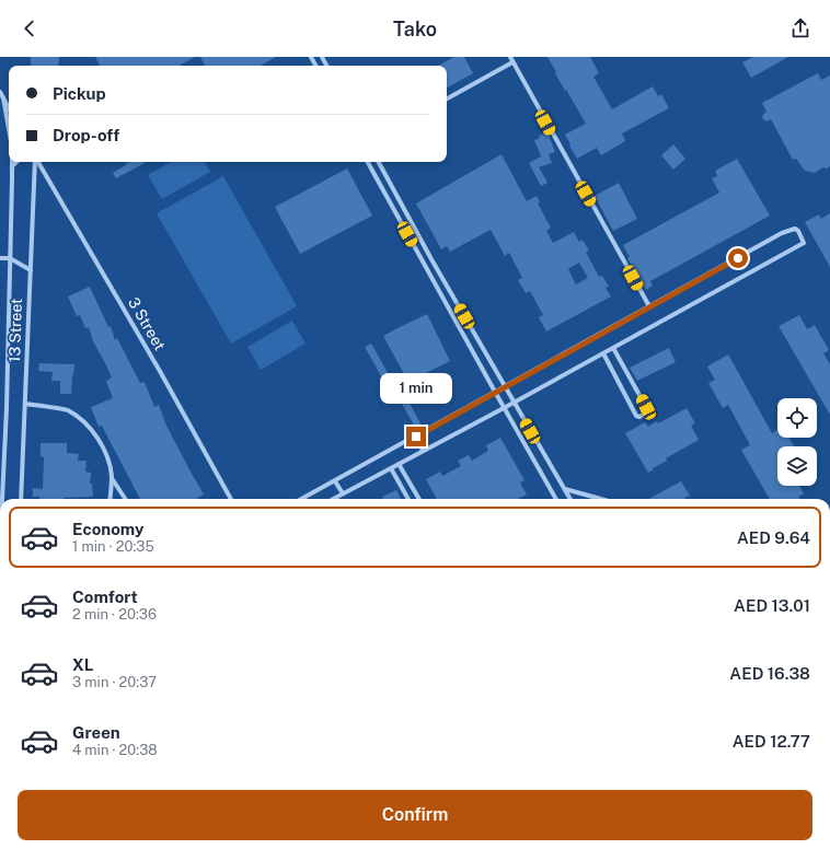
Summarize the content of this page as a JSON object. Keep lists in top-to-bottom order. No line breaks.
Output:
{"streets":{"street":["3 Street","13 Street"]},"page":{"header":"Tako","banner":["Pickup","Drop-off"],"bubble":"1 min","list":[{"name":"Economy","note":"1 min · 20:35","value":"AED 9.64"},{"name":"Comfort","note":"2 min · 20:36","value":"AED 13.01"},{"name":"XL","note":"3 min · 20:37","value":"AED 16.38"},{"name":"Green","note":"4 min · 20:38","value":"AED 12.77"}],"buttons":"Confirm"}}
